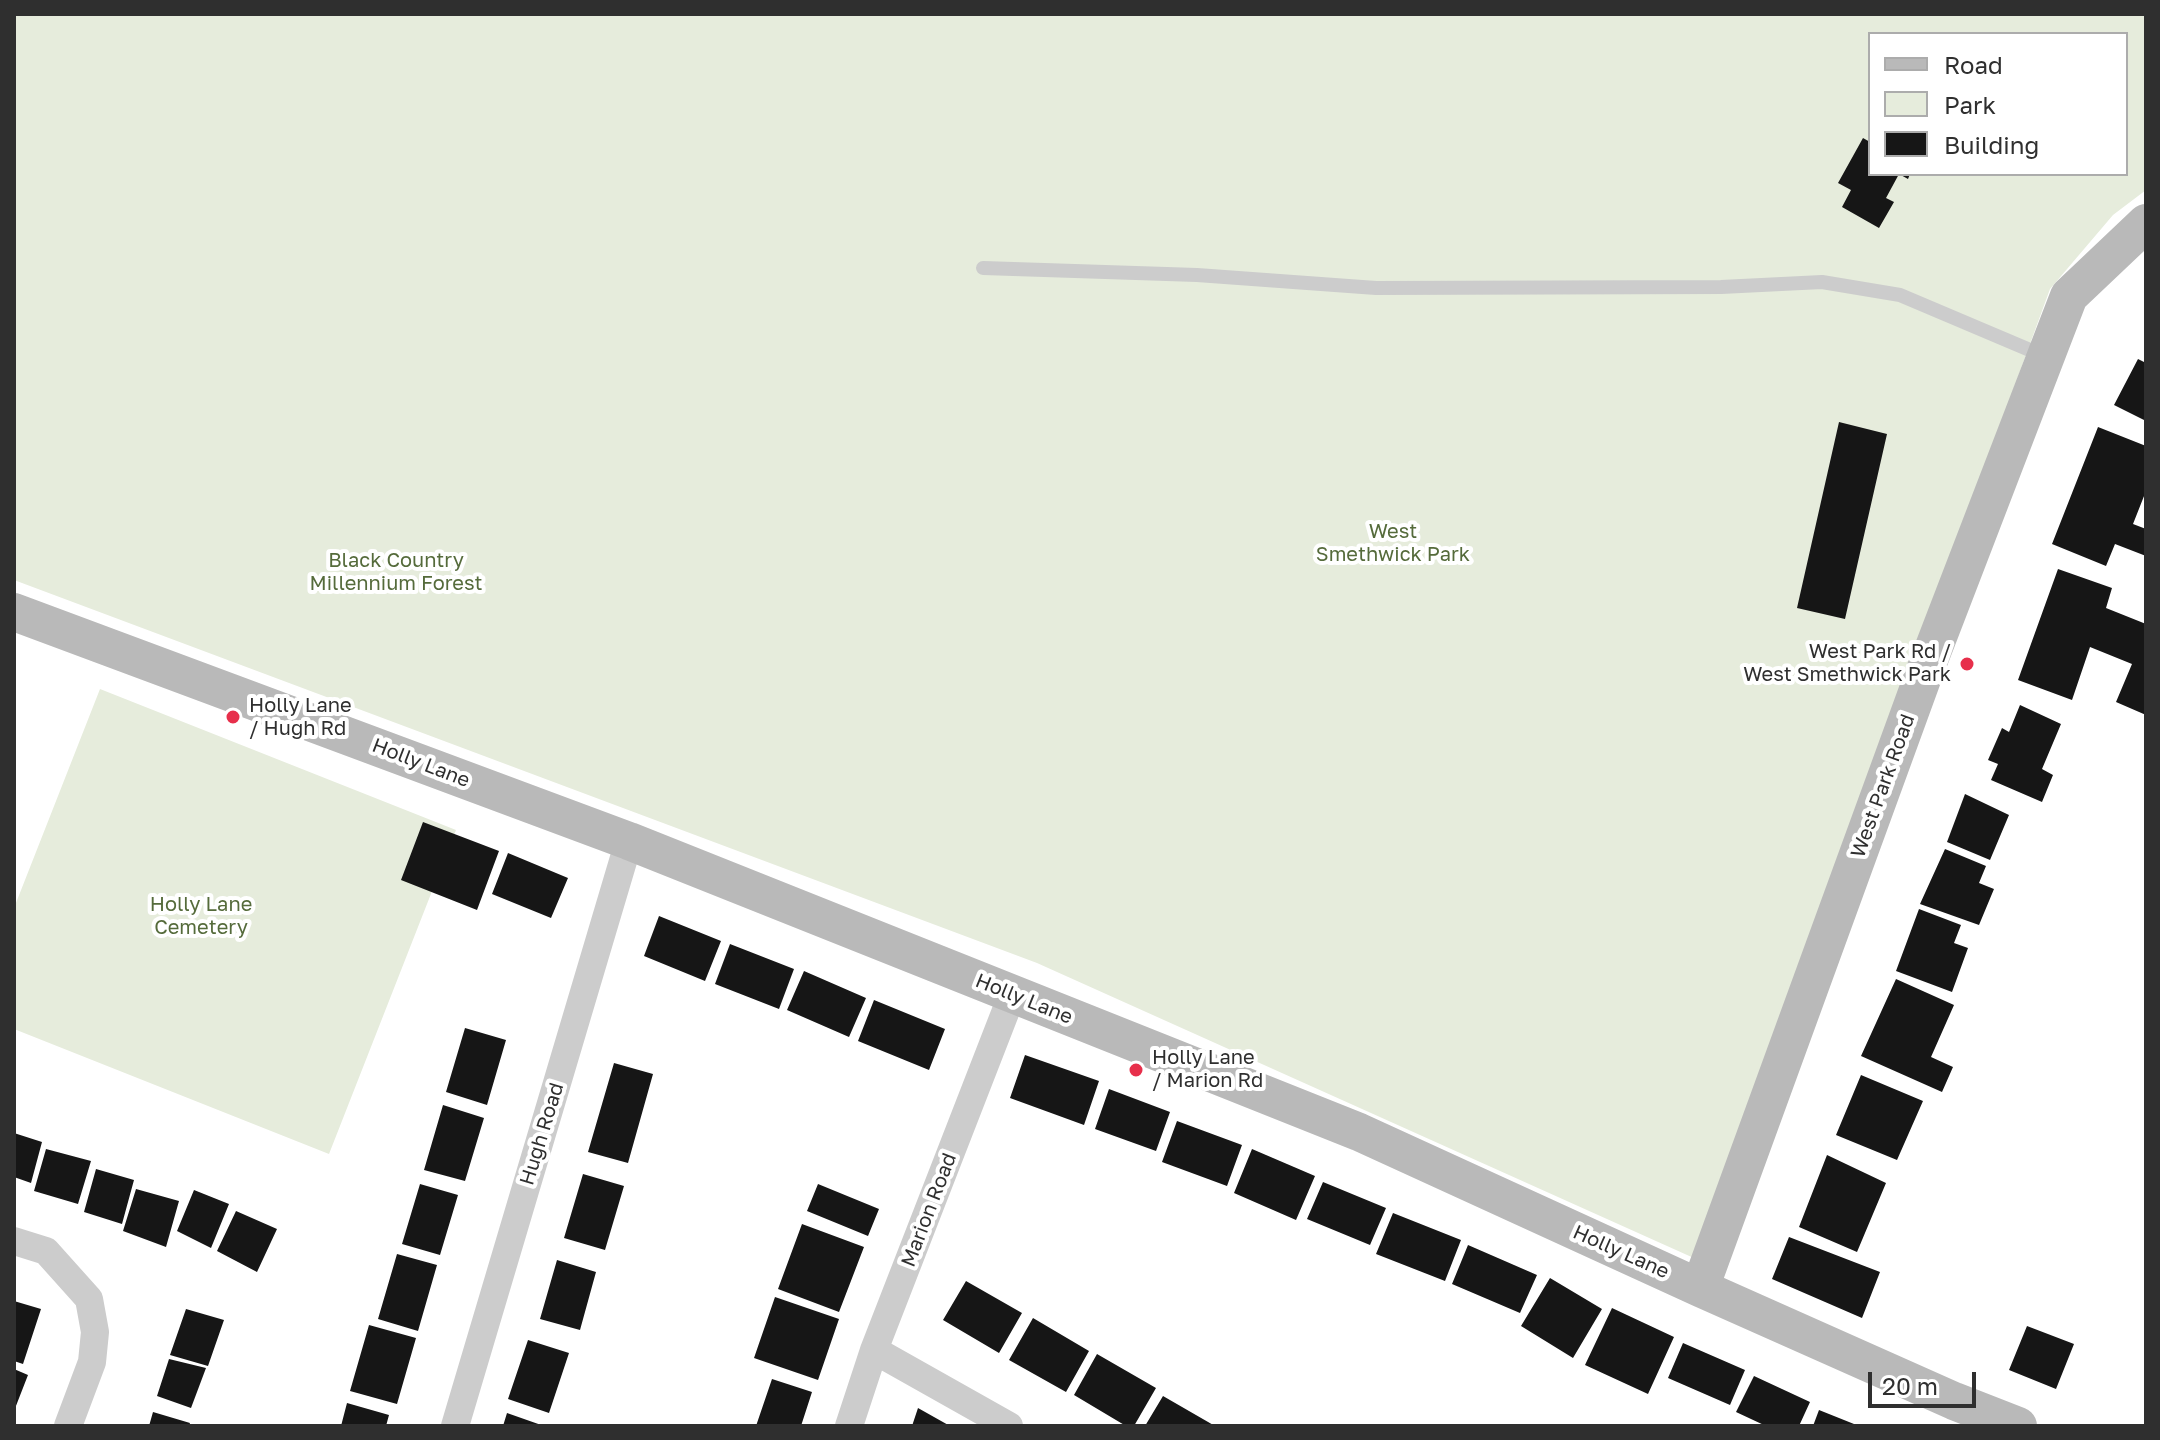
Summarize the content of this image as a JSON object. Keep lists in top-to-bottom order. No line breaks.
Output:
{"streets":{"street":["Holly Lane","West Park Road","Hugh Road","Marion Road"]},"crossings":[["Holly Lane","West Park Road"],["Holly Lane","Hugh Road"],["Holly Lane","Marion Road"]],"parks":["West Smethwick Park","Black Country Millennium Forest","Holly Lane Cemetery"],"places":["West Park Rd / West Smethwick Park","Holly Lane / Hugh Rd","Holly Lane / Marion Rd"],"legend":["Road","Park","Building"],"scale_bar":"20 m"}
